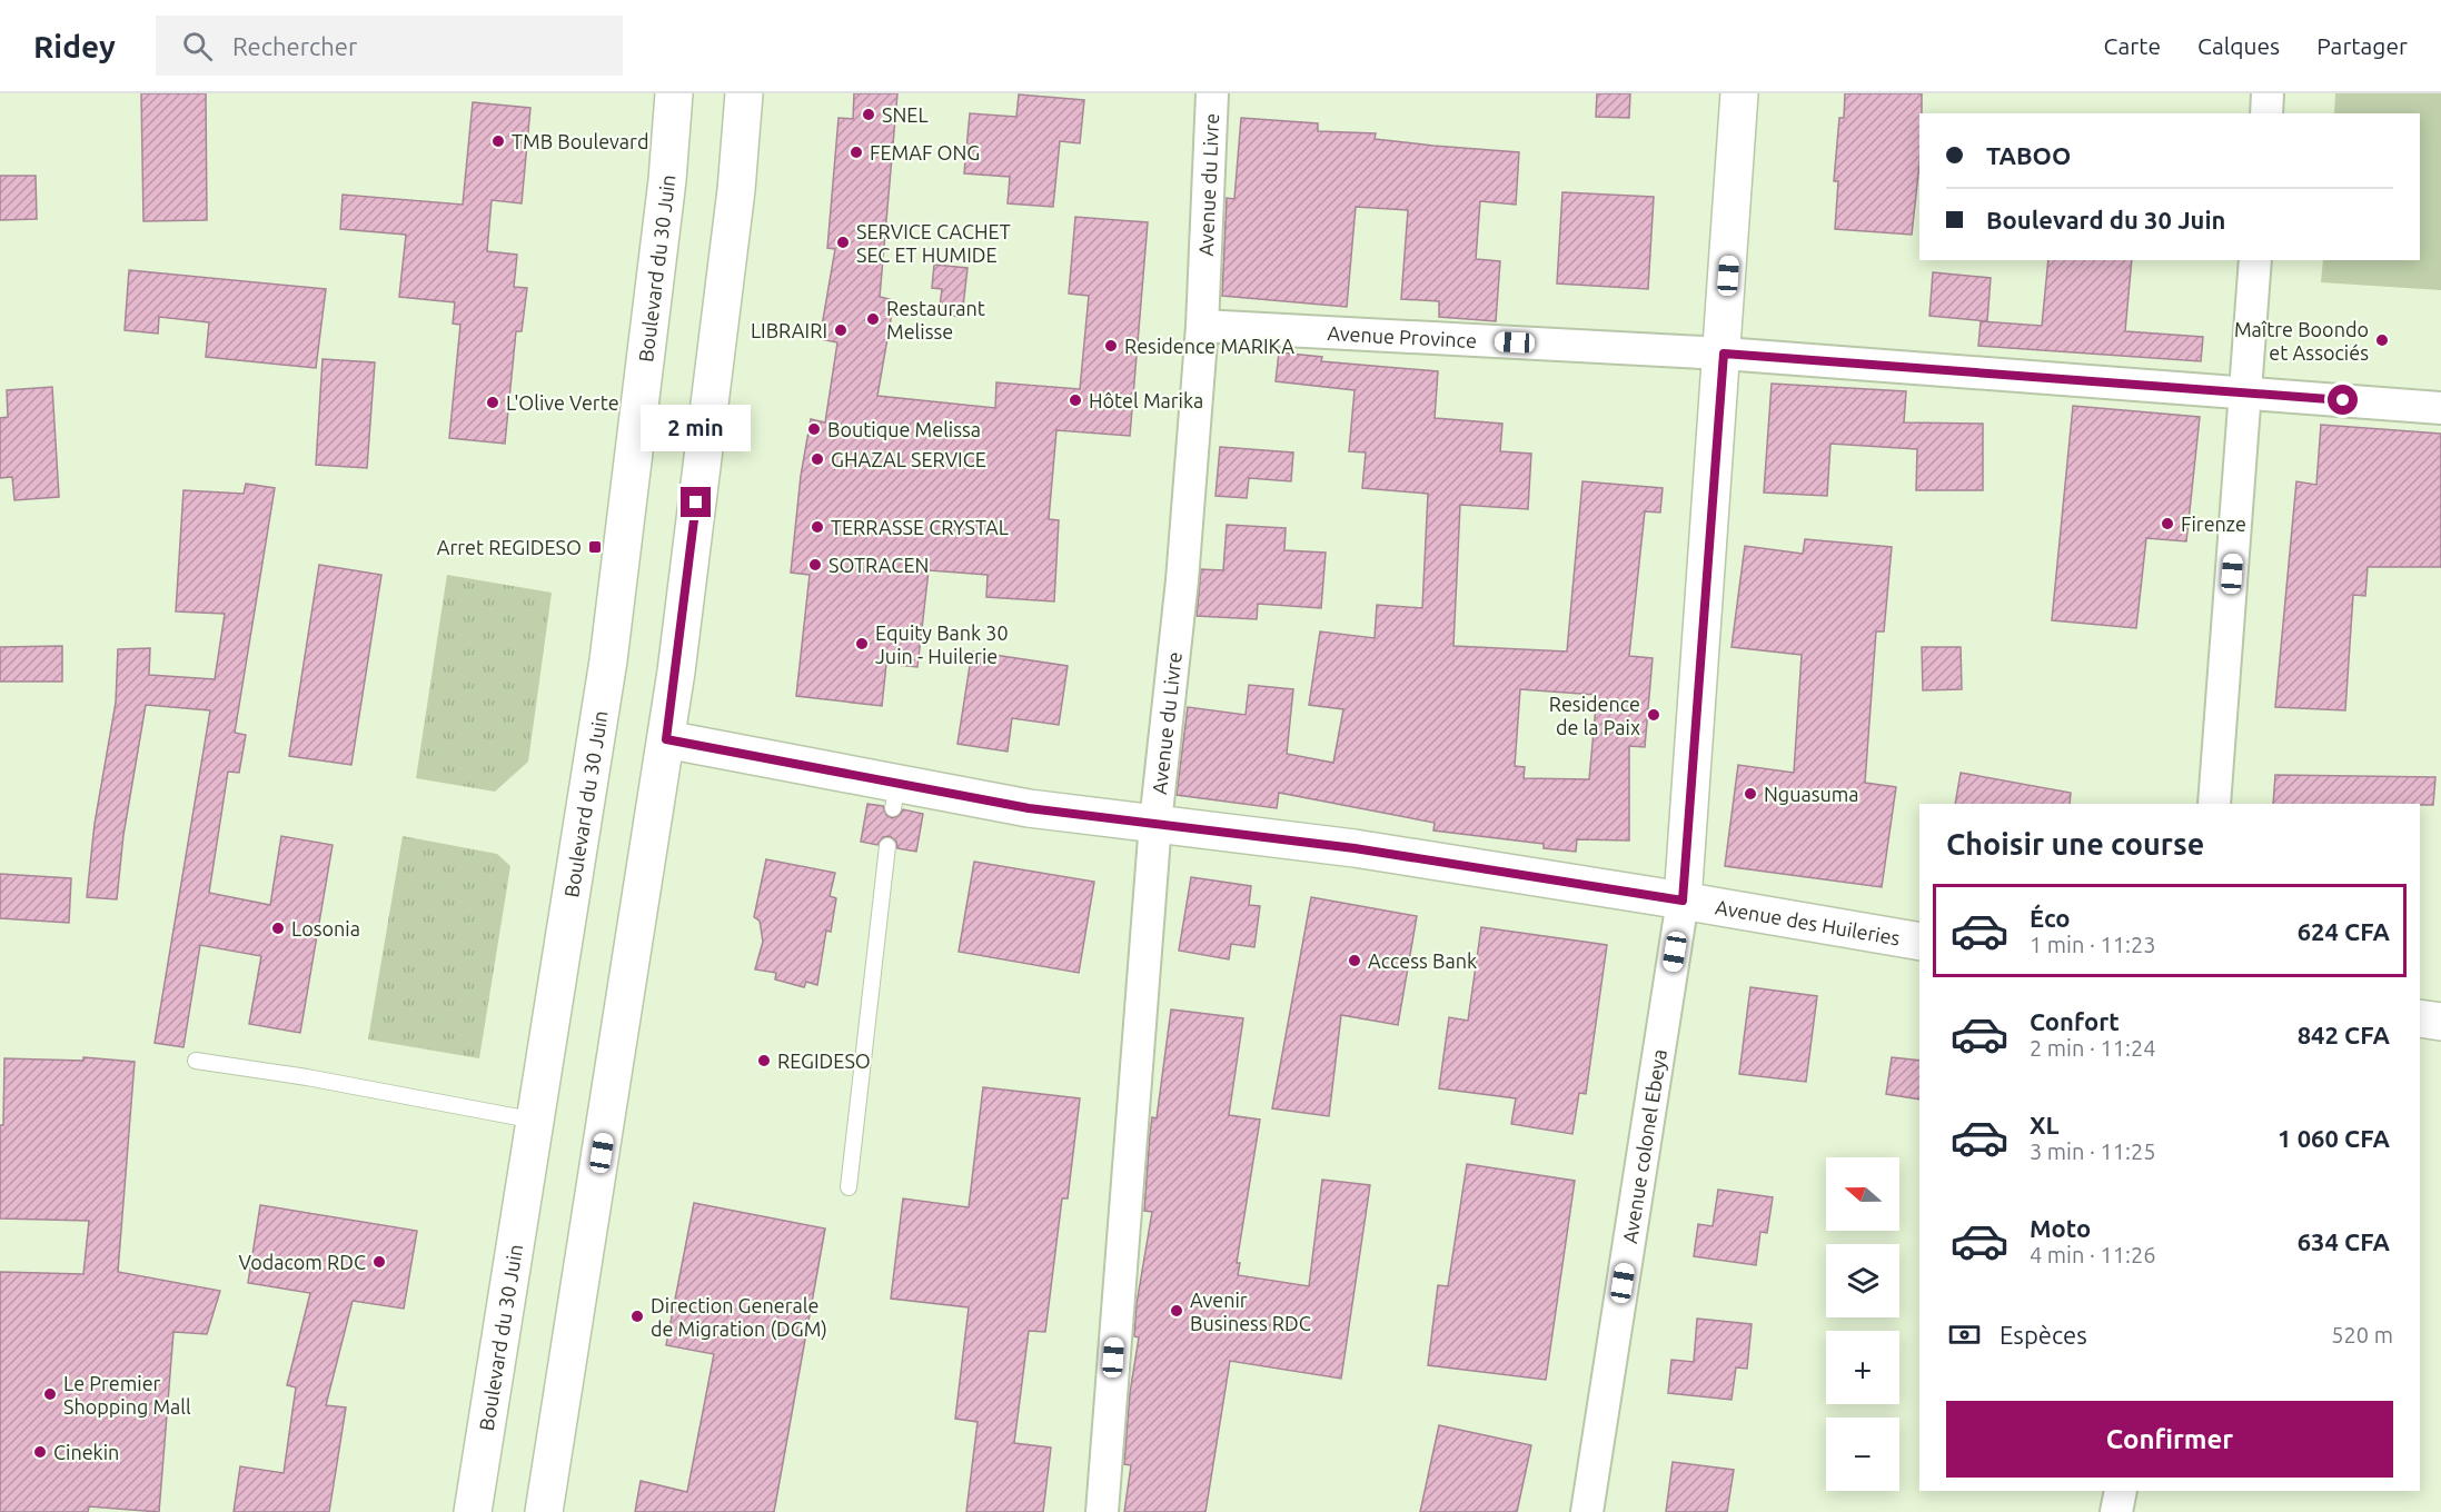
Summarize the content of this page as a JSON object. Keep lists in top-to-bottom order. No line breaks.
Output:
{"streets":{"main road":["Boulevard du 30 Juin","Avenue des Huileries"],"street":["Avenue du Livre","Avenue Province","Avenue colonel Ebeya"]},"crossings":[["Avenue du Livre","Avenue Province"],["Avenue du Livre","Avenue des Huileries"],["Avenue des Huileries","Avenue colonel Ebeya"]],"places":{"other":["SNEL","TMB Boulevard","FEMAF ONG","SERVICE CACHET SEC ET HUMIDE","Restaurant Melisse","LIBRAIRI","Maître Boondo et Associés","Residence MARIKA","Hôtel Marika","L'Olive Verte","Boutique Melissa","GHAZAL SERVICE","Firenze","TERRASSE CRYSTAL","SOTRACEN","Equity Bank 30 Juin - Huilerie","Residence de la Paix","Nguasuma","Losonia","Access Bank","REGIDESO","Vodacom RDC","Avenir Business RDC","Direction Generale de Migration (DGM)","Le Premier Shopping Mall","Cinekin"],"transit":["Arret REGIDESO"]},"north":"left","page":{"header":"Ridey","search":"Rechercher","nav":["Carte","Calques","Partager"],"banner":["TABOO","Boulevard du 30 Juin"],"bubble":"2 min","heading":"Choisir une course","list":[{"name":"Éco","note":"1 min · 11:23","value":"624 CFA"},{"name":"Confort","note":"2 min · 11:24","value":"842 CFA"},{"name":"XL","note":"3 min · 11:25","value":"1 060 CFA"},{"name":"Moto","note":"4 min · 11:26","value":"634 CFA"}],"map_buttons":["+","−"],"pay":["Espèces","520 m"],"buttons":"Confirmer"}}
